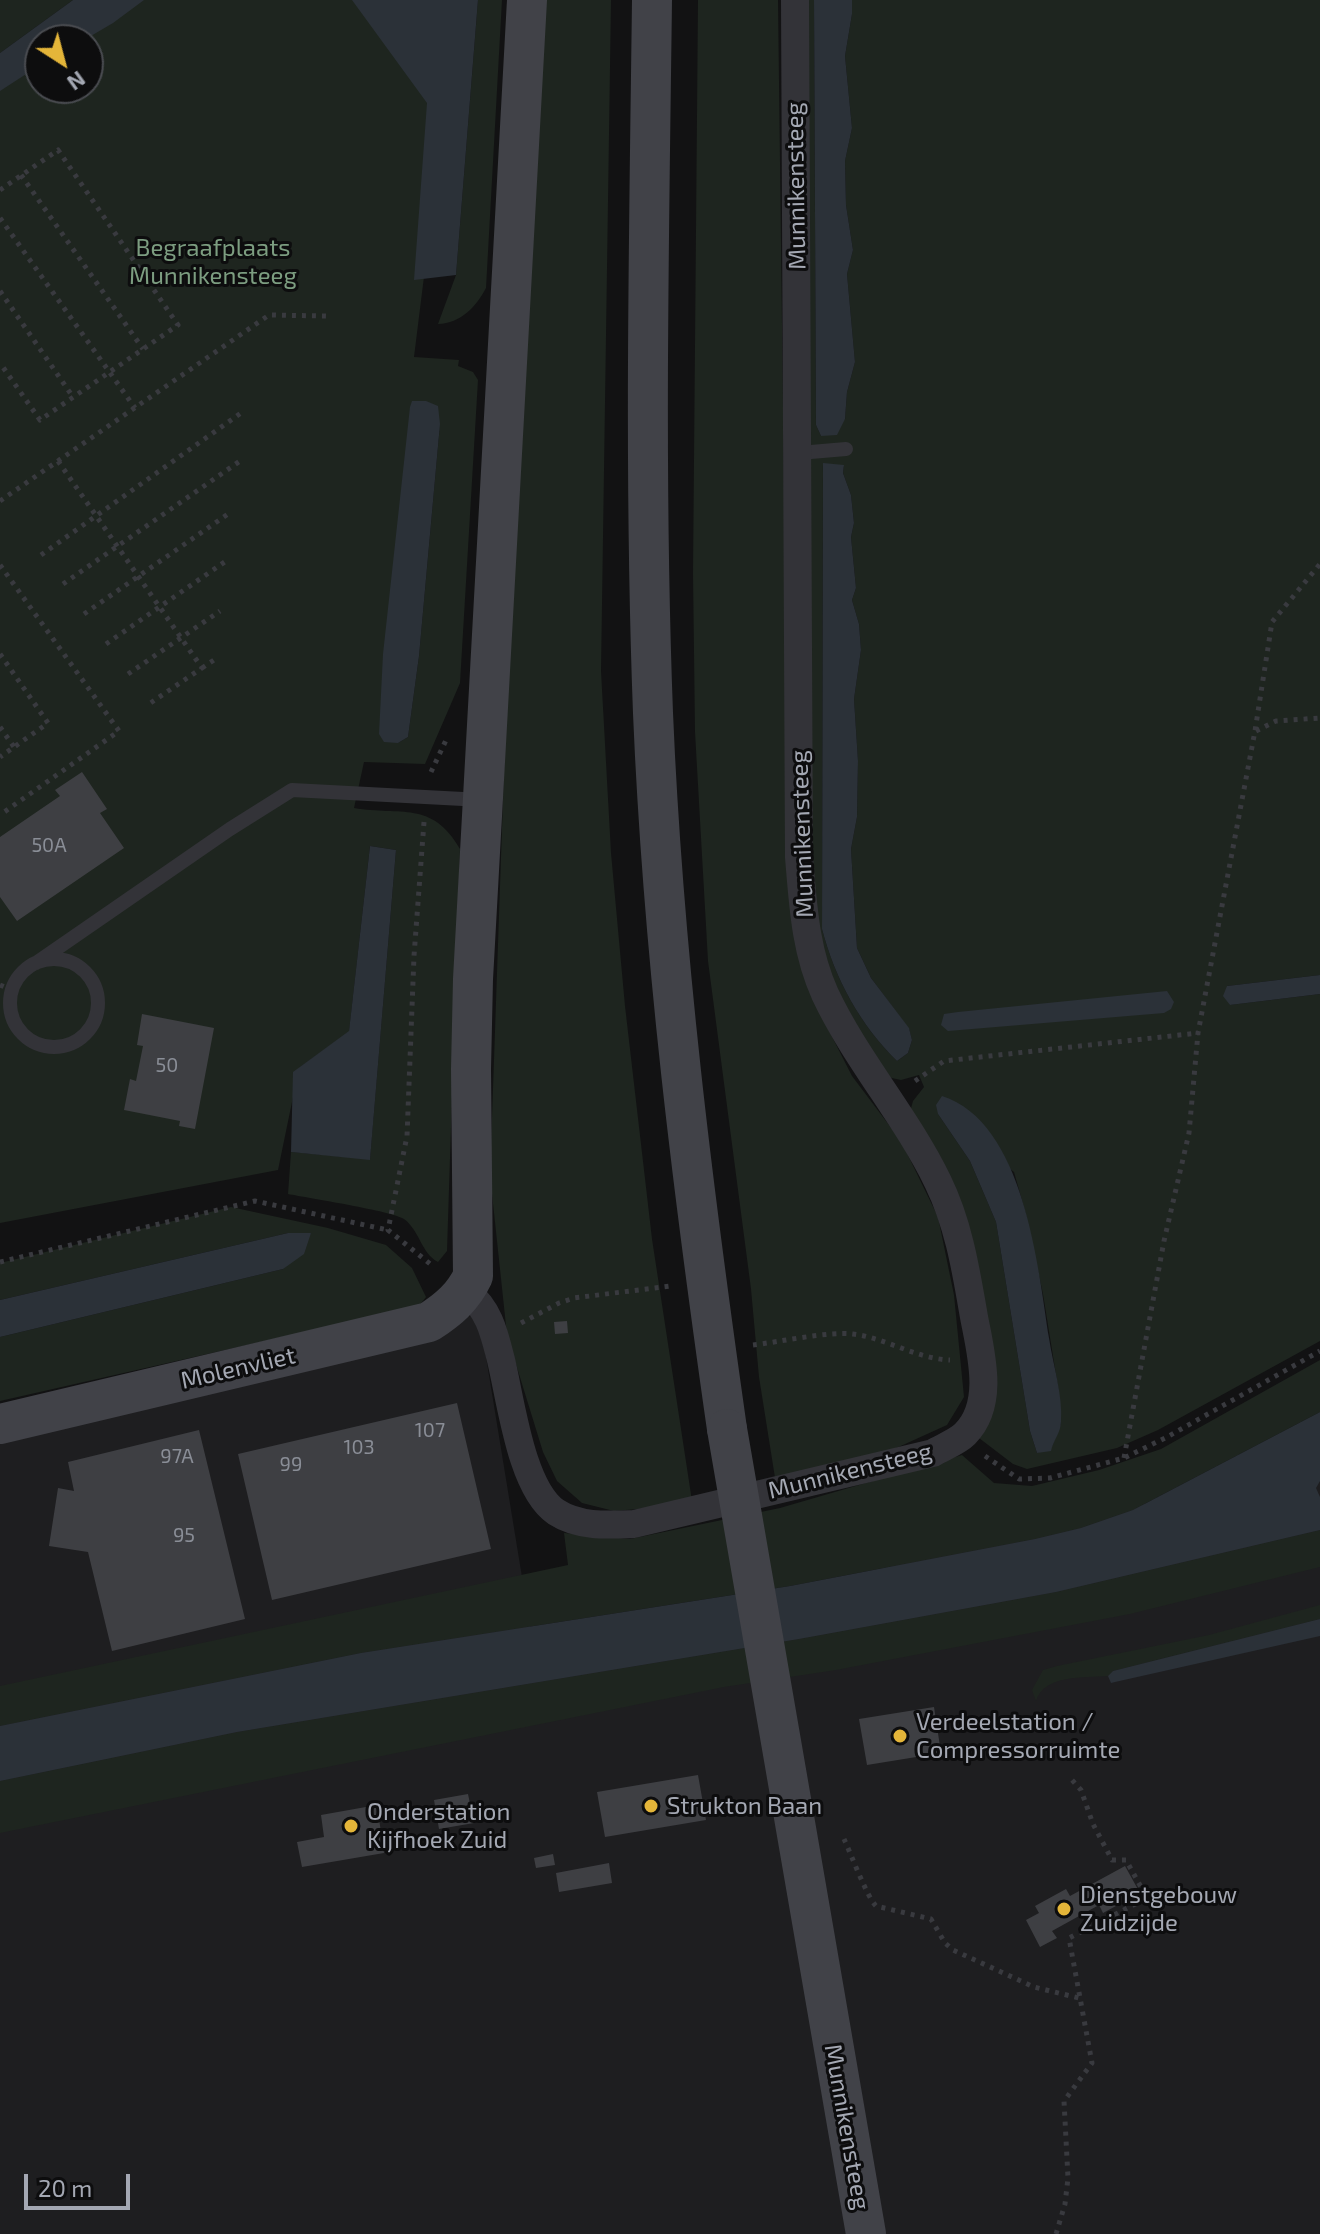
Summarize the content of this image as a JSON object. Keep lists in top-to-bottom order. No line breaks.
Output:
{"streets":{"main road":["Munnikensteeg","Molenvliet"]},"crossings":[["Munnikensteeg","Molenvliet"]],"parks":["Begraafplaats Munnikensteeg"],"places":["Verdeelstation / Compressorruimte","Strukton Baan","Onderstation Kijfhoek Zuid","Dienstgebouw Zuidzijde"],"house_numbers":["50A","50","107","103","97A","99","95"],"scale_bar":"20 m","north":"bottom right"}
